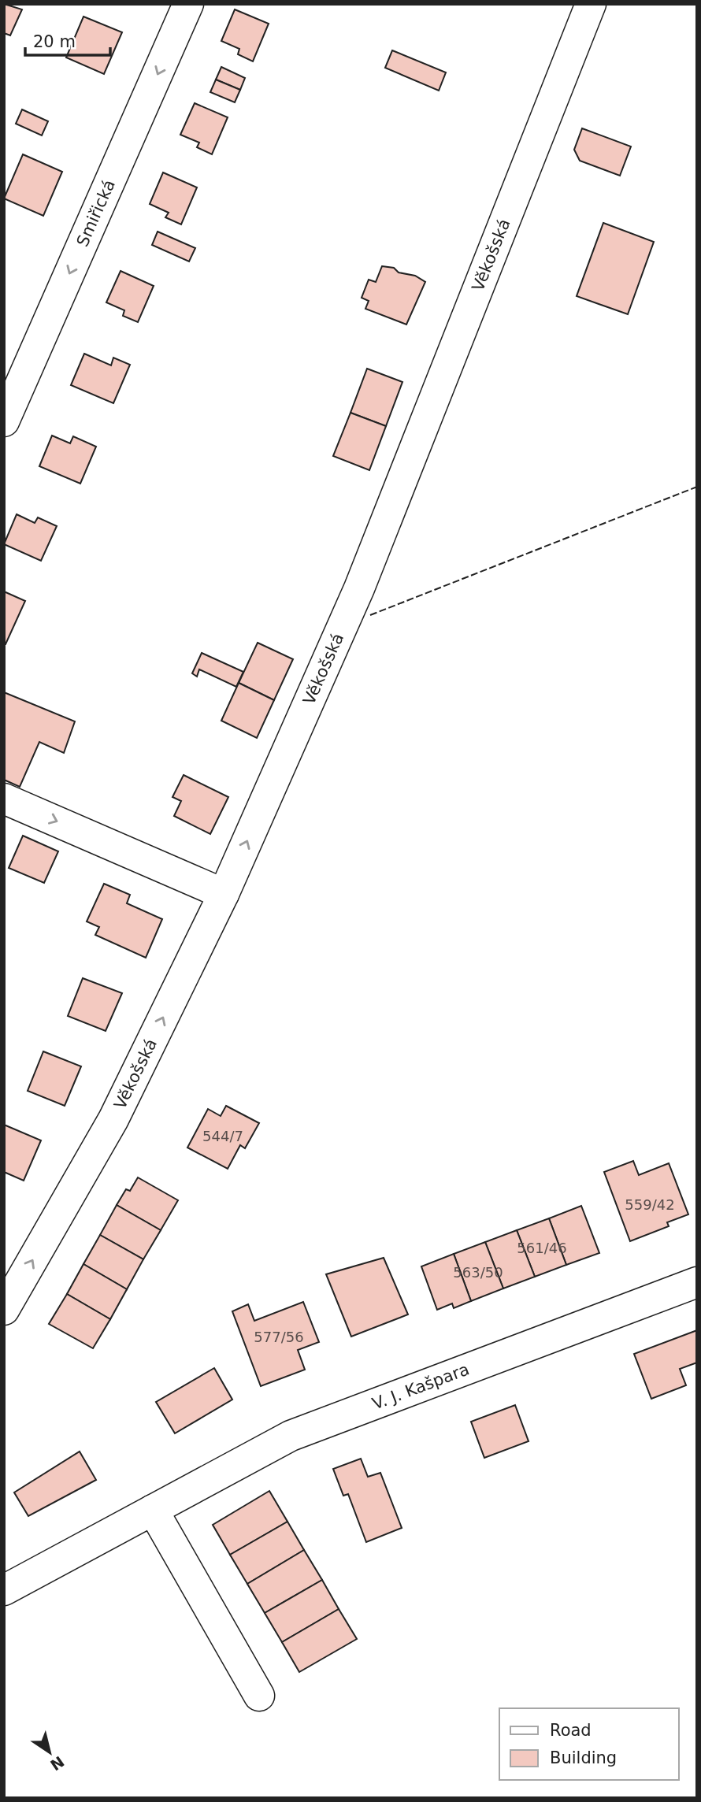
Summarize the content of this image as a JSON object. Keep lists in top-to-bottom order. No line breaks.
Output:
{"streets":{"street":["Smiřická","Věkošská","V. J. Kašpara"]},"one_way":["Smiřická","Věkošská"],"house_numbers":["544/7","559/42","561/46","563/50","577/56"],"legend":["Road","Building"],"scale_bar":"20 m","north":"bottom right"}
